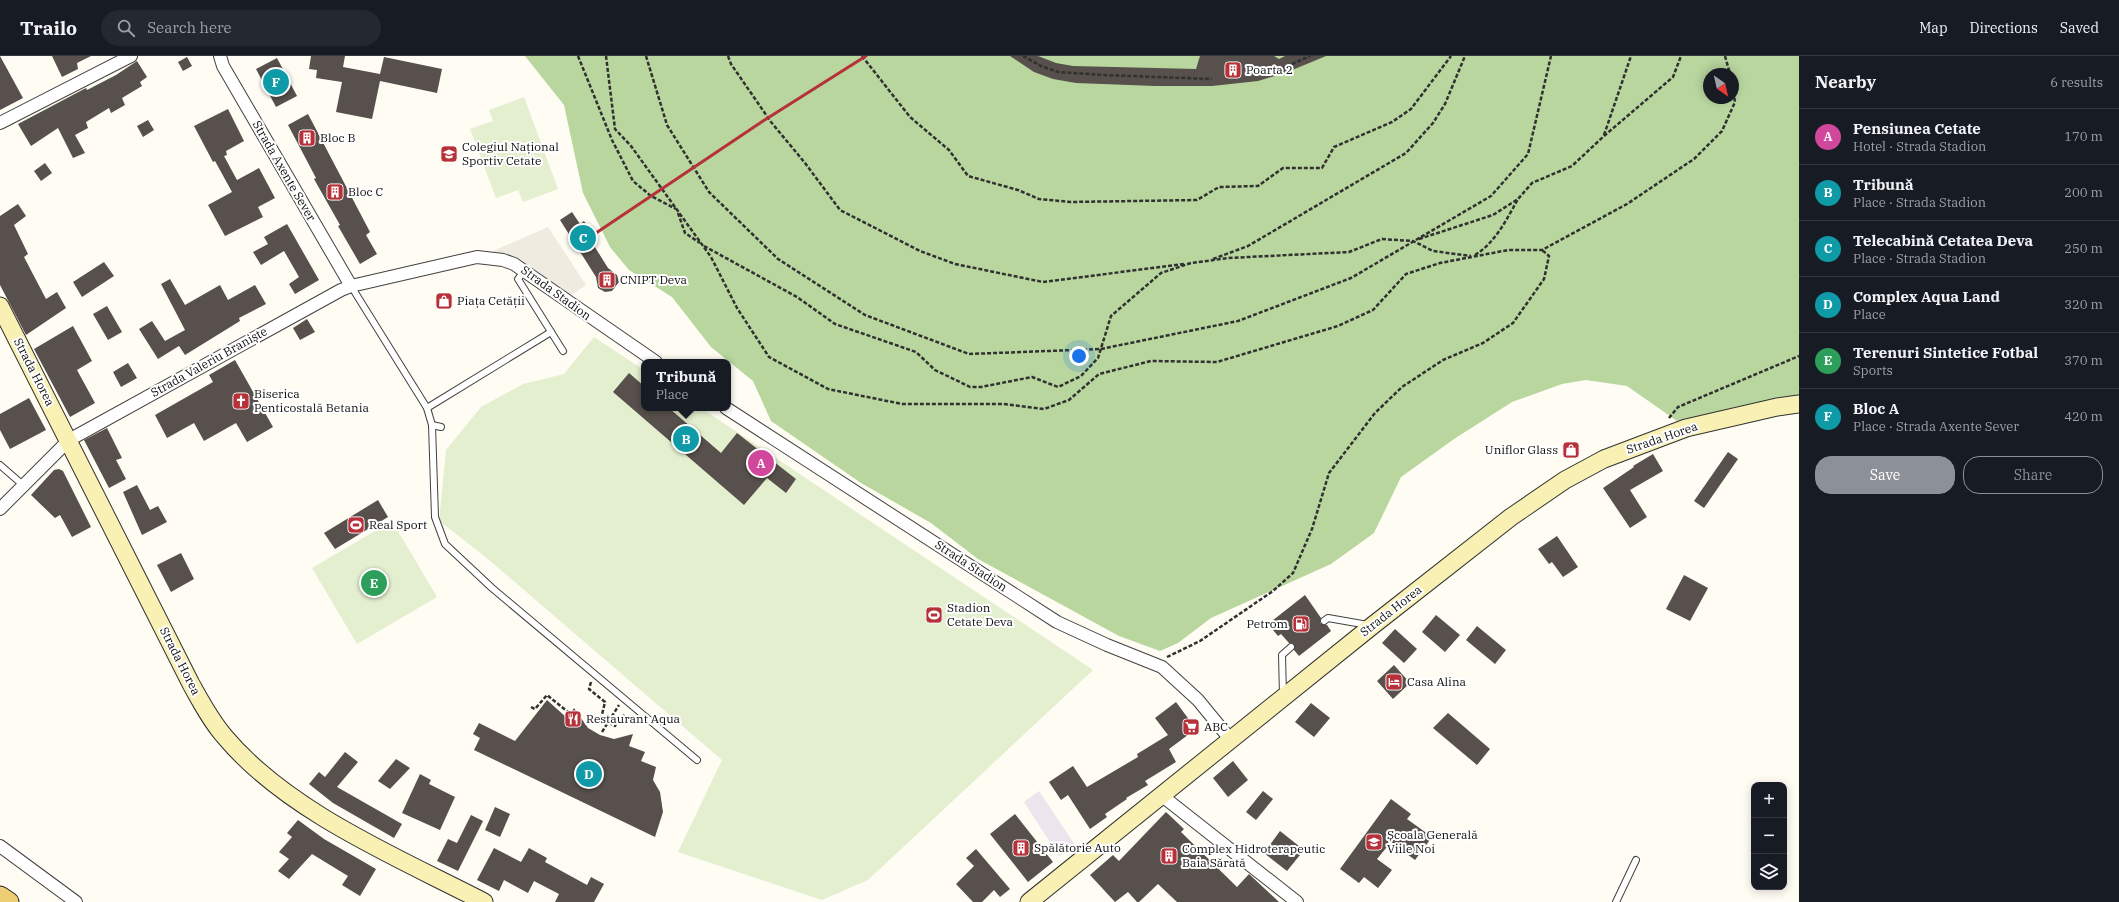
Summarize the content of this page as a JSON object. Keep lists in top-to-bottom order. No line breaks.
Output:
{"streets":{"main road":["Strada Horea"],"street":["Strada Axente Sever","Strada Stadion","Strada Valeriu Braniște"]},"crossings":[["Strada Axente Sever","Strada Stadion"],["Strada Axente Sever","Strada Valeriu Braniște"],["Strada Stadion","Strada Valeriu Braniște"],["Strada Stadion","Strada Horea"],["Strada Valeriu Braniște","Strada Horea"]],"places":{"building":["Poarta 2","Bloc B","Bloc C","CNIPT Deva","Spălătorie Auto","Complex Hidroterapeutic Baia Sărată"],"school or university":["Colegiul Național Sportiv Cetate","Școala Generală Viile Noi"],"shop":["Piața Cetății","Uniflor Glass"],"church":["Biserica Penticostală Betania"],"sports":["Real Sport","Stadion Cetate Deva"],"fuel station":["Petrom"],"hotel":["Casa Alina"],"restaurant":["Restaurant Aqua"],"supermarket":["ABC"]},"north":"bottom right","page":{"header":"Trailo","search":"Search here","nav":["Map","Directions","Saved"],"heading":["Nearby","6 results"],"pins":["F","C","B","A","E","D"],"list":[{"mark":"A","name":"Pensiunea Cetate","note":"Hotel · Strada Stadion","value":"170 m"},{"mark":"B","name":"Tribună","note":"Place · Strada Stadion","value":"200 m"},{"mark":"C","name":"Telecabină Cetatea Deva","note":"Place · Strada Stadion","value":"250 m"},{"mark":"D","name":"Complex Aqua Land","note":"Place","value":"320 m"},{"mark":"E","name":"Terenuri Sintetice Fotbal","note":"Sports","value":"370 m"},{"mark":"F","name":"Bloc A","note":"Place · Strada Axente Sever","value":"420 m"}],"popup":["Tribună","Place"],"buttons":["Save","Share"],"map_buttons":["+","−"]}}
